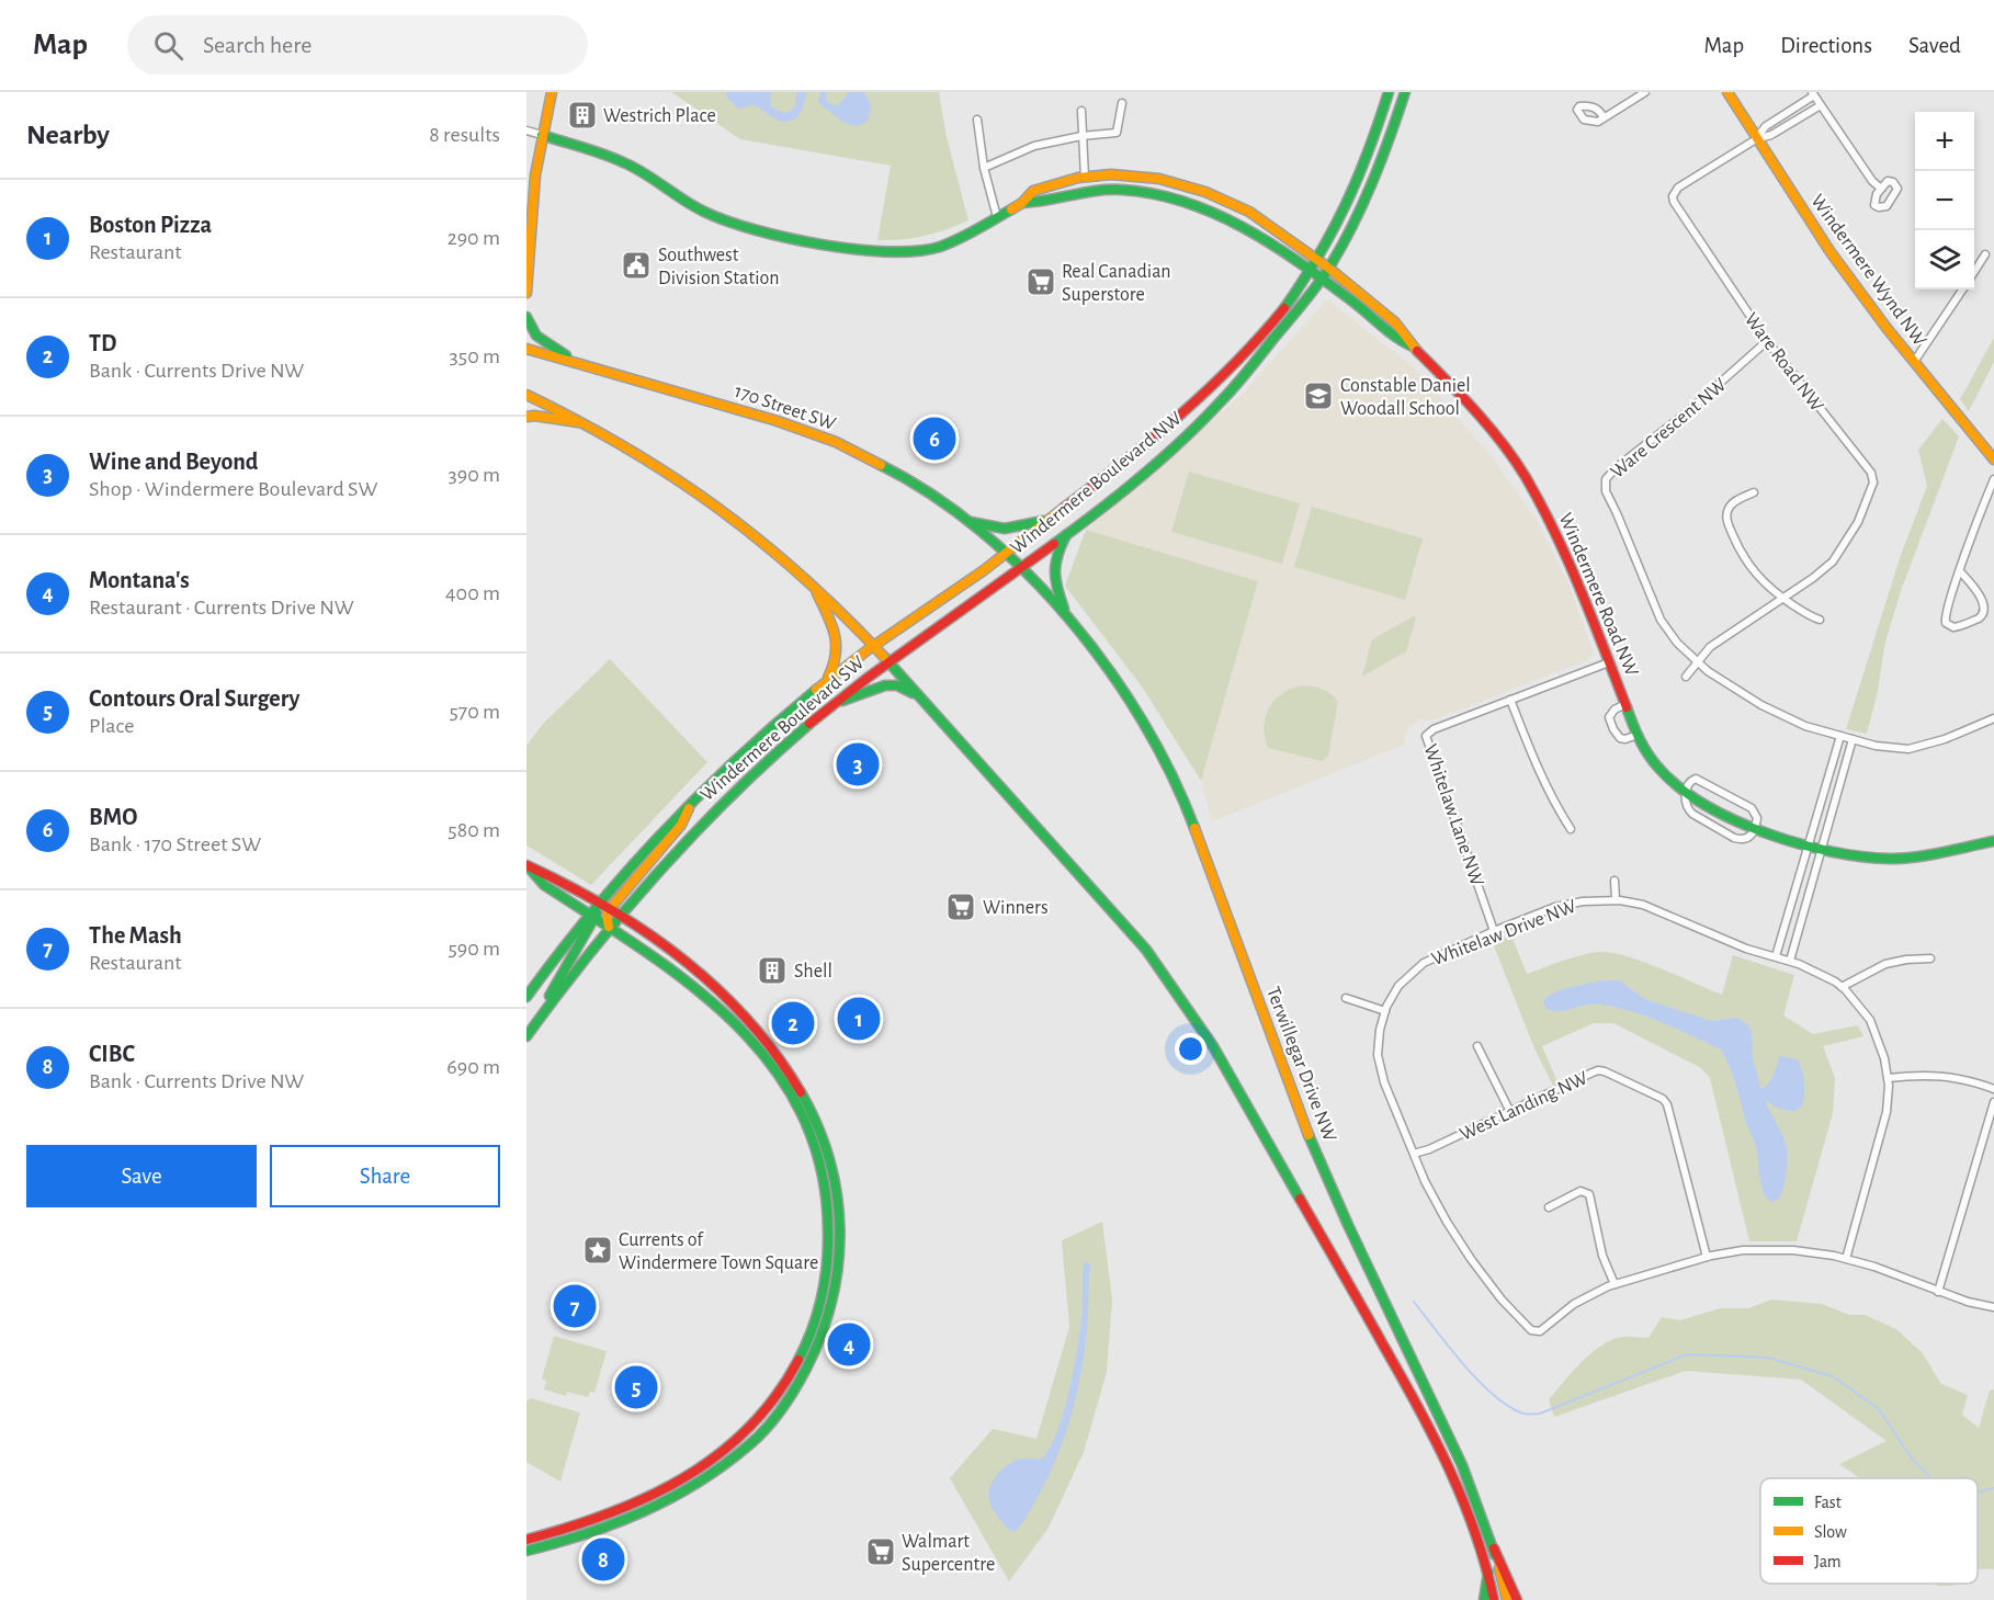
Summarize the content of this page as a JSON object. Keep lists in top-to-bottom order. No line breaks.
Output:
{"streets":{"main road":["Windermere Wynd NW","170 Street SW","Windermere Boulevard NW","Windermere Road NW","Windermere Boulevard SW","Terwillegar Drive NW"],"street":["Ware Road NW","Ware Crescent NW","Whitelaw Lane NW","Whitelaw Drive NW","West Landing NW"]},"crossings":[["Windermere Wynd NW","Ware Road NW"],["Ware Road NW","Ware Crescent NW"],["170 Street SW","Windermere Boulevard NW"],["170 Street SW","Terwillegar Drive NW"],["Windermere Boulevard NW","Windermere Road NW"],["Windermere Boulevard NW","Windermere Boulevard SW"],["Windermere Boulevard NW","Terwillegar Drive NW"],["Windermere Road NW","Whitelaw Lane NW"],["Whitelaw Lane NW","Whitelaw Drive NW"],["Whitelaw Drive NW","West Landing NW"]],"places":{"building":["Westrich Place","Shell"],"public building":["Southwest Division Station"],"supermarket":["Real Canadian Superstore","Winners","Walmart Supercentre"],"school or university":["Constable Daniel Woodall School"],"place":["Currents of Windermere Town Square"]},"legend":["Fast","Slow","Jam"],"page":{"header":"Map","search":"Search here","nav":["Map","Directions","Saved"],"heading":["Nearby","8 results"],"map_buttons":["+","−"],"list":[{"mark":"1","name":"Boston Pizza","note":"Restaurant","value":"290 m"},{"mark":"2","name":"TD","note":"Bank · Currents Drive NW","value":"350 m"},{"mark":"3","name":"Wine and Beyond","note":"Shop · Windermere Boulevard SW","value":"390 m"},{"mark":"4","name":"Montana's","note":"Restaurant · Currents Drive NW","value":"400 m"},{"mark":"5","name":"Contours Oral Surgery","note":"Place","value":"570 m"},{"mark":"6","name":"BMO","note":"Bank · 170 Street SW","value":"580 m"},{"mark":"7","name":"The Mash","note":"Restaurant","value":"590 m"},{"mark":"8","name":"CIBC","note":"Bank · Currents Drive NW","value":"690 m"}],"pins":["6","3","1","2","7","4","5","8"],"buttons":["Save","Share"]}}
